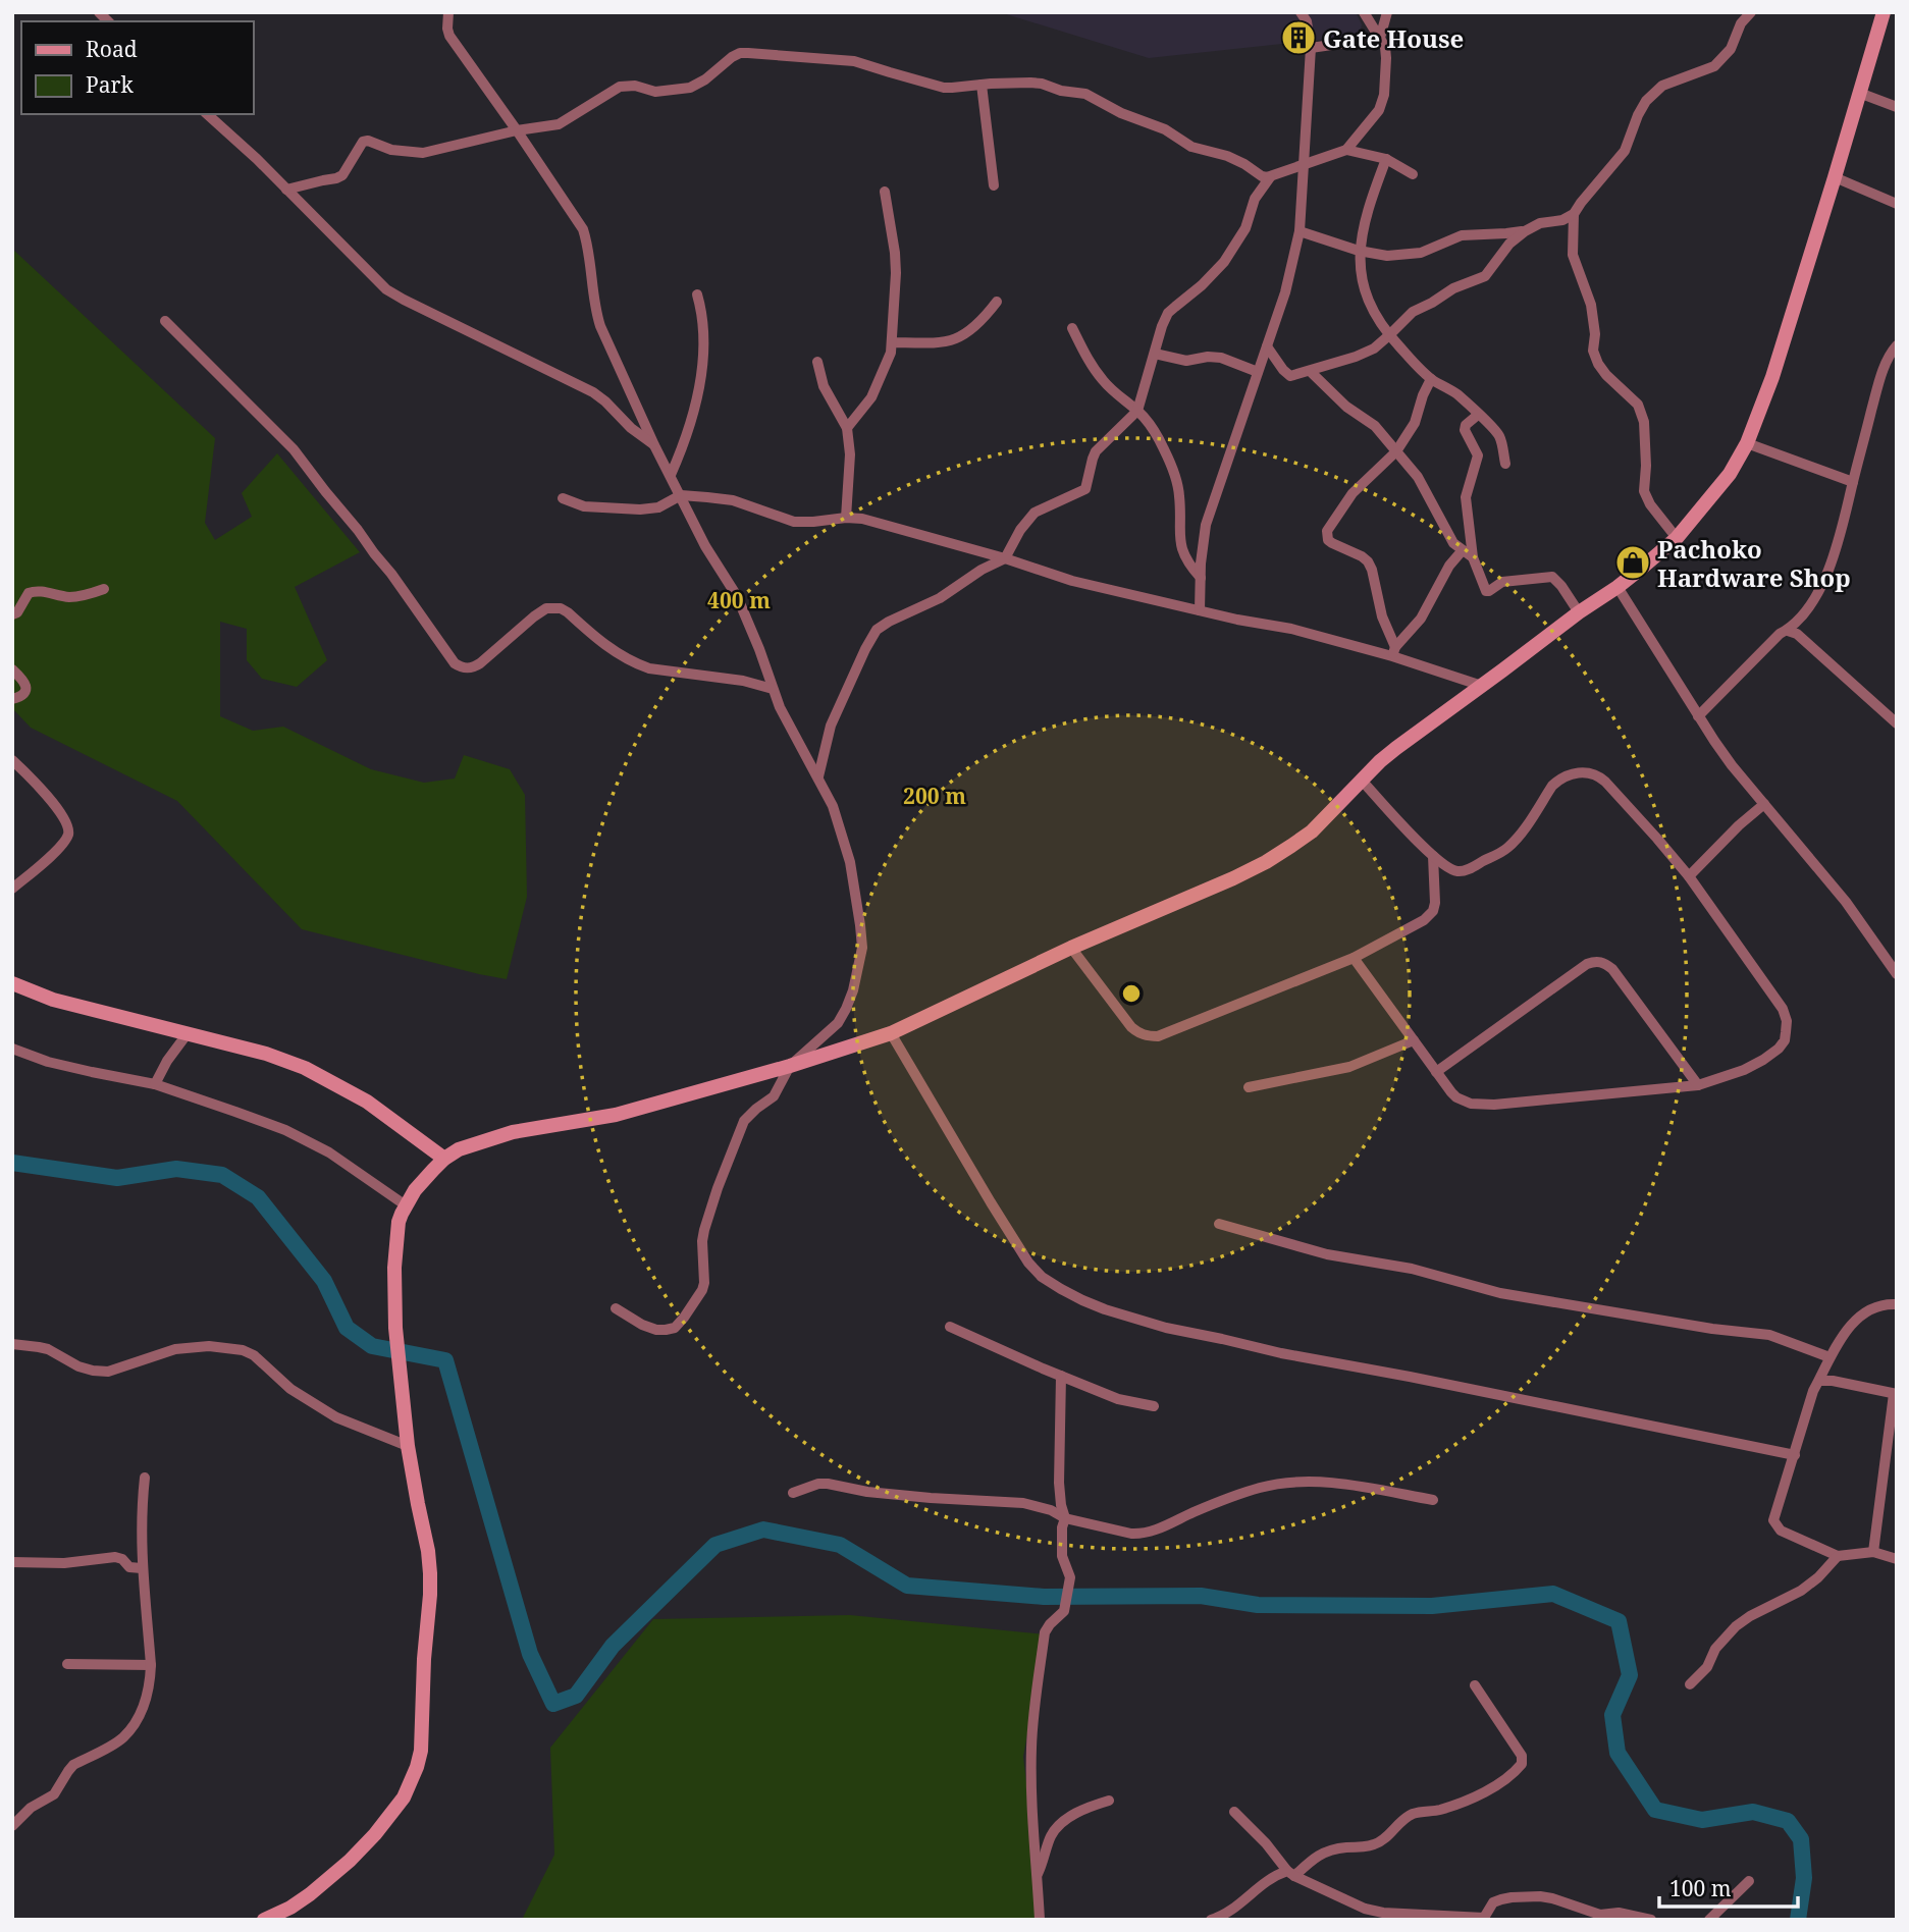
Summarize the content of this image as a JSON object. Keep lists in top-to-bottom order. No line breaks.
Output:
{"places":{"building":["Gate House"],"shop":["Pachoko Hardware Shop"]},"legend":["Road","Park"],"scale_bar":"100 m","rings":["400 m","200 m"]}
